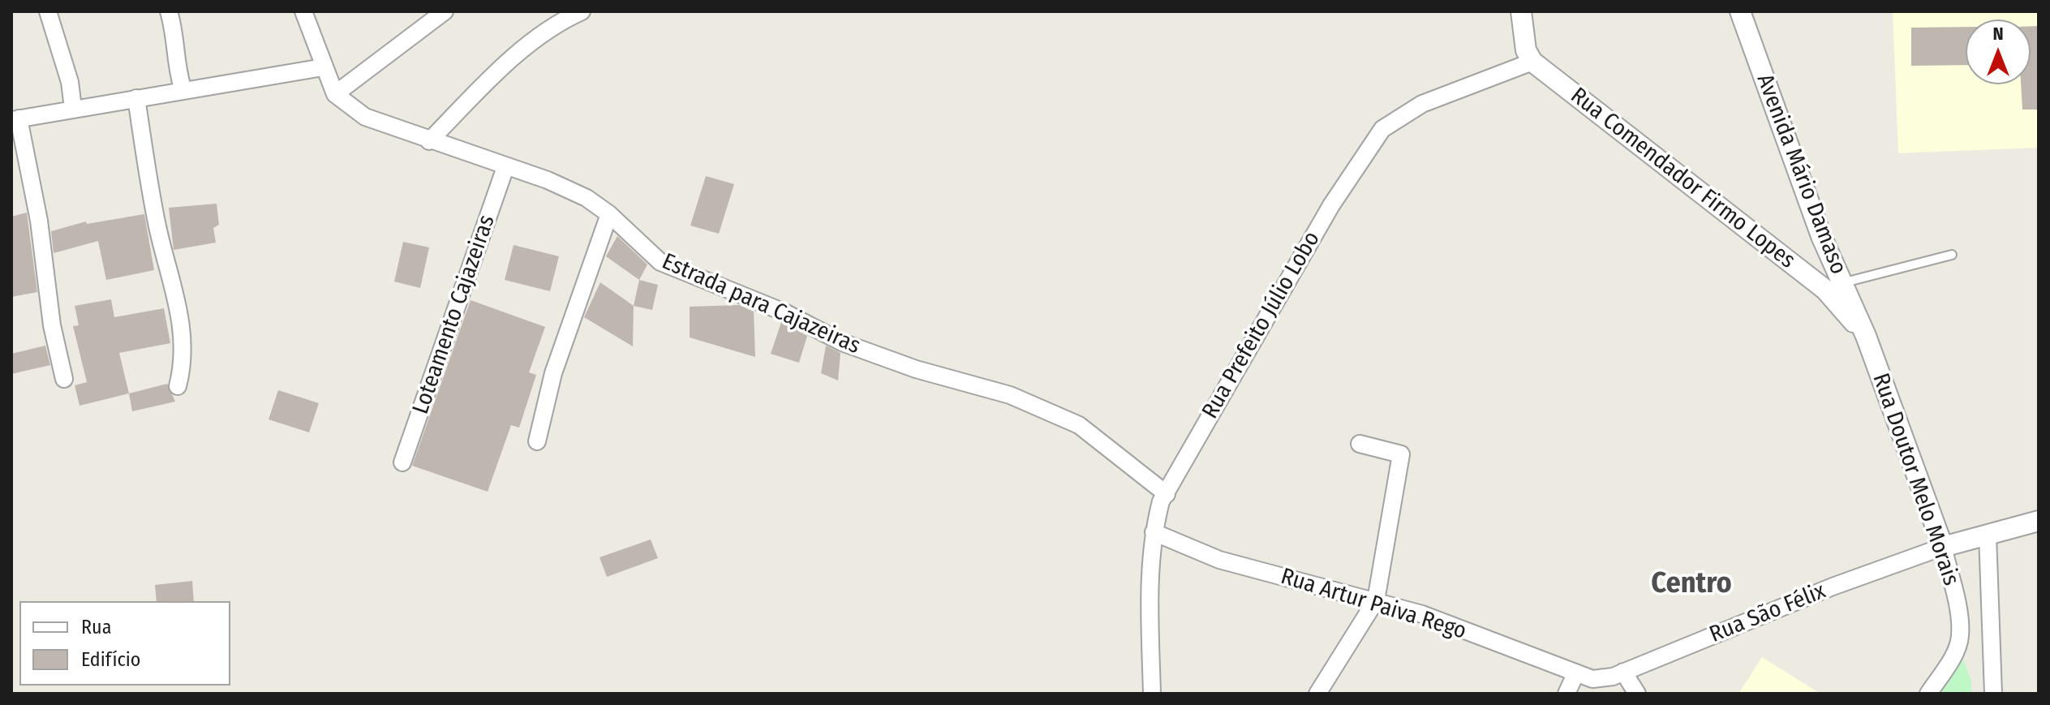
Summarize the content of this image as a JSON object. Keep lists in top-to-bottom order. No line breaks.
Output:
{"streets":{"street":["Avenida Mário Damaso","Rua Comendador Firmo Lopes","Estrada para Cajazeiras","Loteamento Cajazeiras","Rua Prefeito Júlio Lobo","Rua Doutor Melo Morais","Rua Artur Paiva Rego","Rua São Félix"]},"crossings":[["Avenida Mário Damaso","Rua Comendador Firmo Lopes"],["Avenida Mário Damaso","Rua Doutor Melo Morais"],["Rua Comendador Firmo Lopes","Rua Prefeito Júlio Lobo"],["Estrada para Cajazeiras","Loteamento Cajazeiras"],["Estrada para Cajazeiras","Rua Prefeito Júlio Lobo"],["Rua Prefeito Júlio Lobo","Rua Artur Paiva Rego"],["Rua Doutor Melo Morais","Rua São Félix"],["Rua Artur Paiva Rego","Rua São Félix"]],"districts":["Centro"],"legend":["Rua","Edifício"],"north":"top"}
